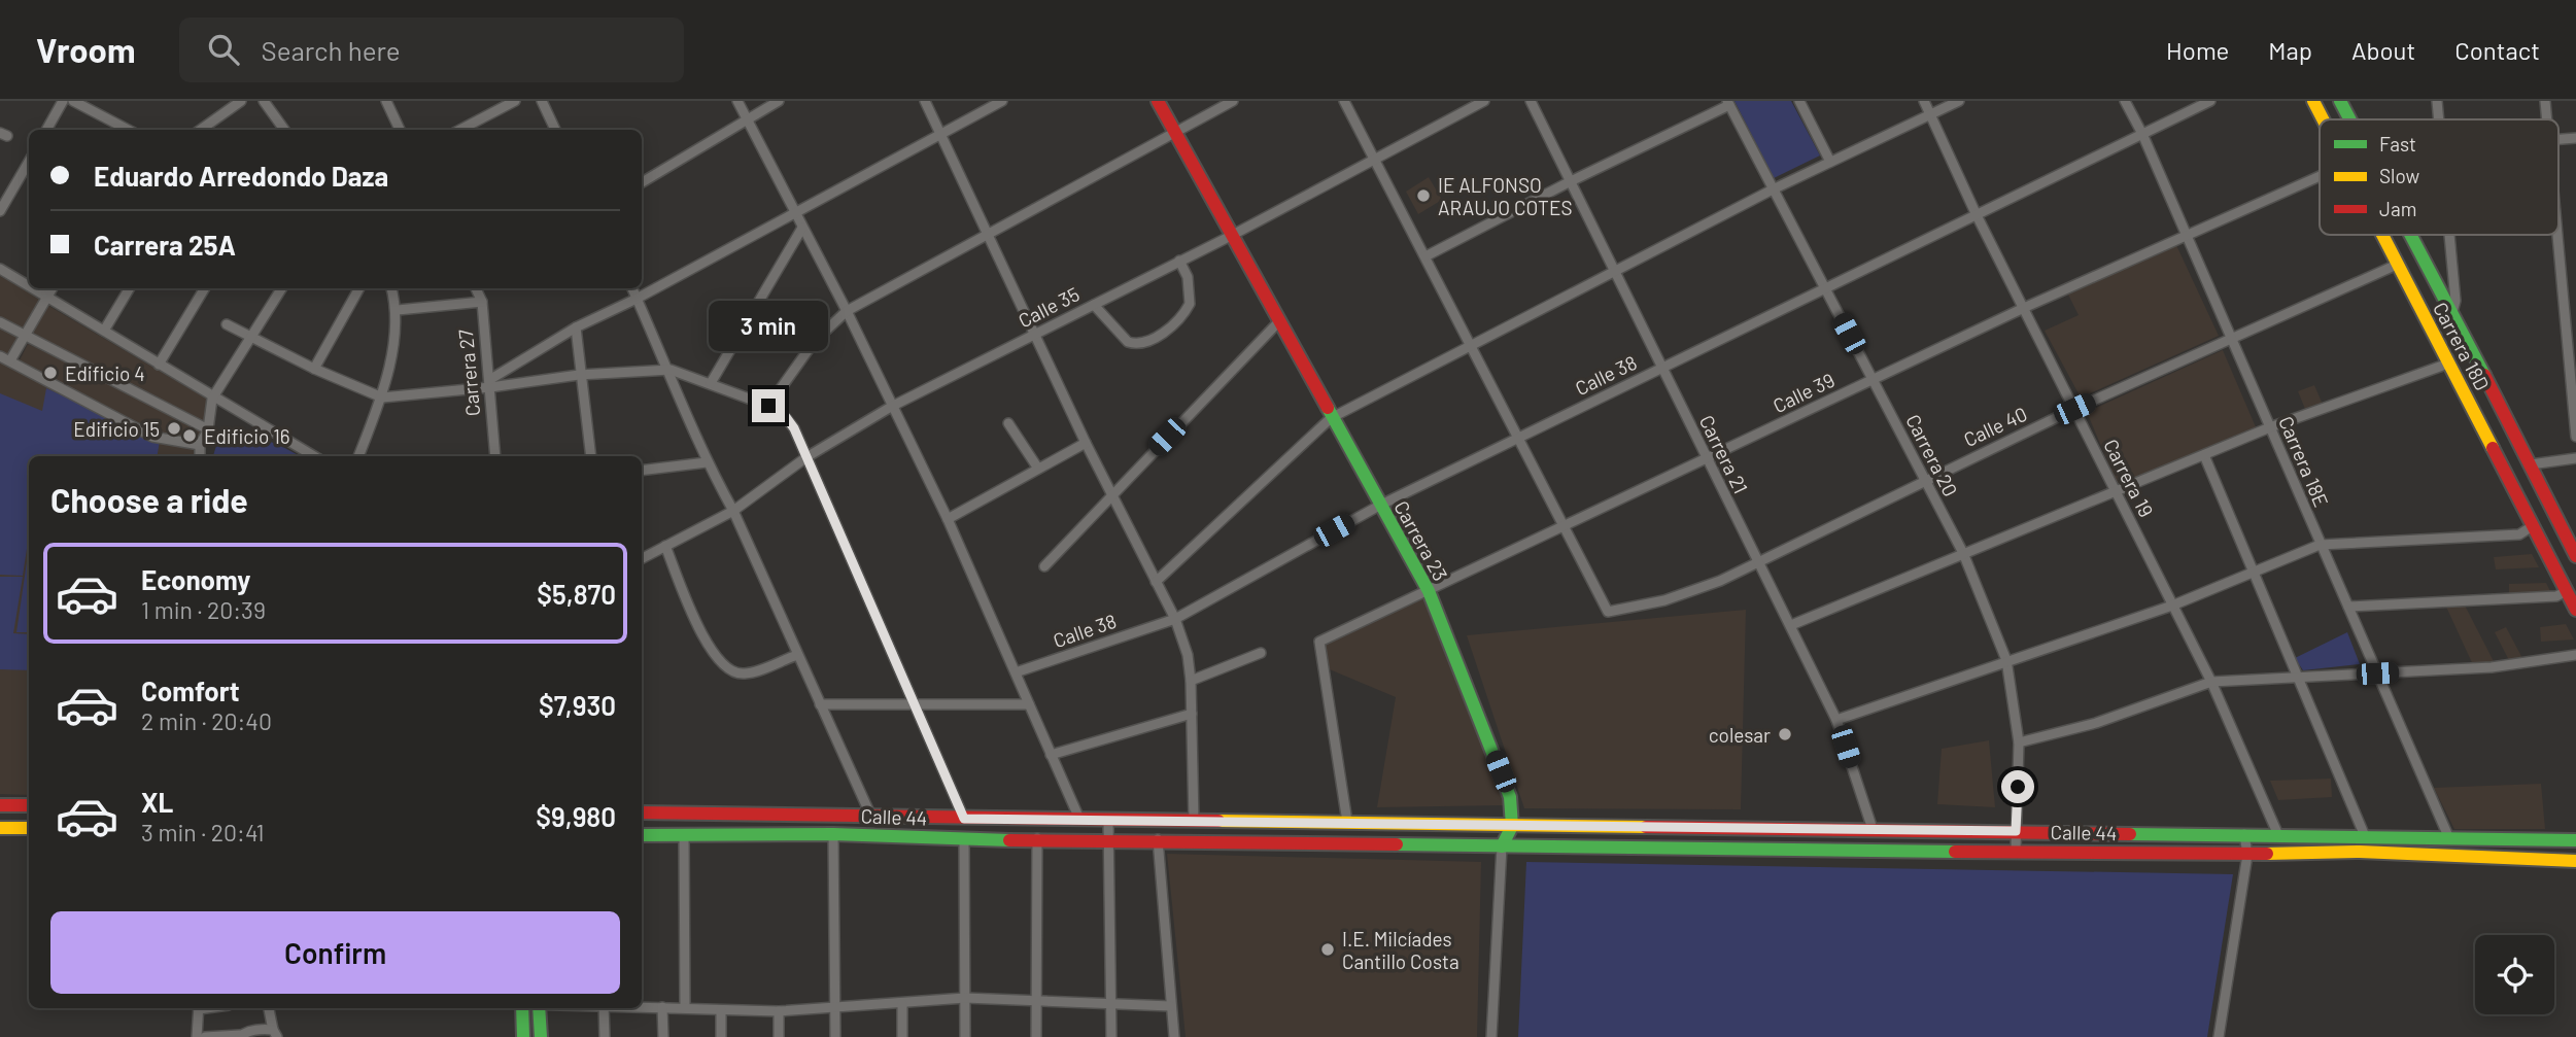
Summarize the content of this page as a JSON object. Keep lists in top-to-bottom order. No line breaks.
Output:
{"streets":{"main road":["Carrera 18D","Carrera 23","Calle 44"],"street":["Calle 35","Carrera 27","Calle 38","Calle 39","Calle 40","Carrera 21","Carrera 20","Carrera 18E","Carrera 19"]},"crossings":[["Calle 35","Carrera 23"],["Carrera 18D","Calle 40"],["Calle 38","Carrera 21"],["Calle 38","Carrera 20"],["Calle 38","Carrera 18E"],["Calle 38","Carrera 19"],["Calle 38","Carrera 23"],["Calle 39","Calle 40"],["Calle 39","Carrera 21"],["Calle 39","Carrera 20"],["Calle 39","Carrera 18E"],["Calle 39","Carrera 19"],["Calle 39","Carrera 23"],["Calle 39","Calle 44"],["Calle 40","Carrera 21"],["Calle 40","Carrera 20"],["Calle 40","Carrera 18E"],["Calle 40","Carrera 19"],["Carrera 21","Calle 44"],["Carrera 20","Calle 44"],["Carrera 18E","Calle 44"],["Carrera 19","Calle 44"],["Carrera 23","Calle 44"]],"places":["IE ALFONSO ARAUJO COTES","Edificio 4","Edificio 15","Edificio 16","colesar","I.E. Milcíades Cantillo Costa"],"legend":["Fast","Slow","Jam"],"page":{"header":"Vroom","search":"Search here","nav":["Home","Map","About","Contact"],"banner":["Eduardo Arredondo Daza","Carrera 25A"],"bubble":"3 min","heading":"Choose a ride","list":[{"name":"Economy","note":"1 min · 20:39","value":"$5,870"},{"name":"Comfort","note":"2 min · 20:40","value":"$7,930"},{"name":"XL","note":"3 min · 20:41","value":"$9,980"}],"buttons":"Confirm"}}
